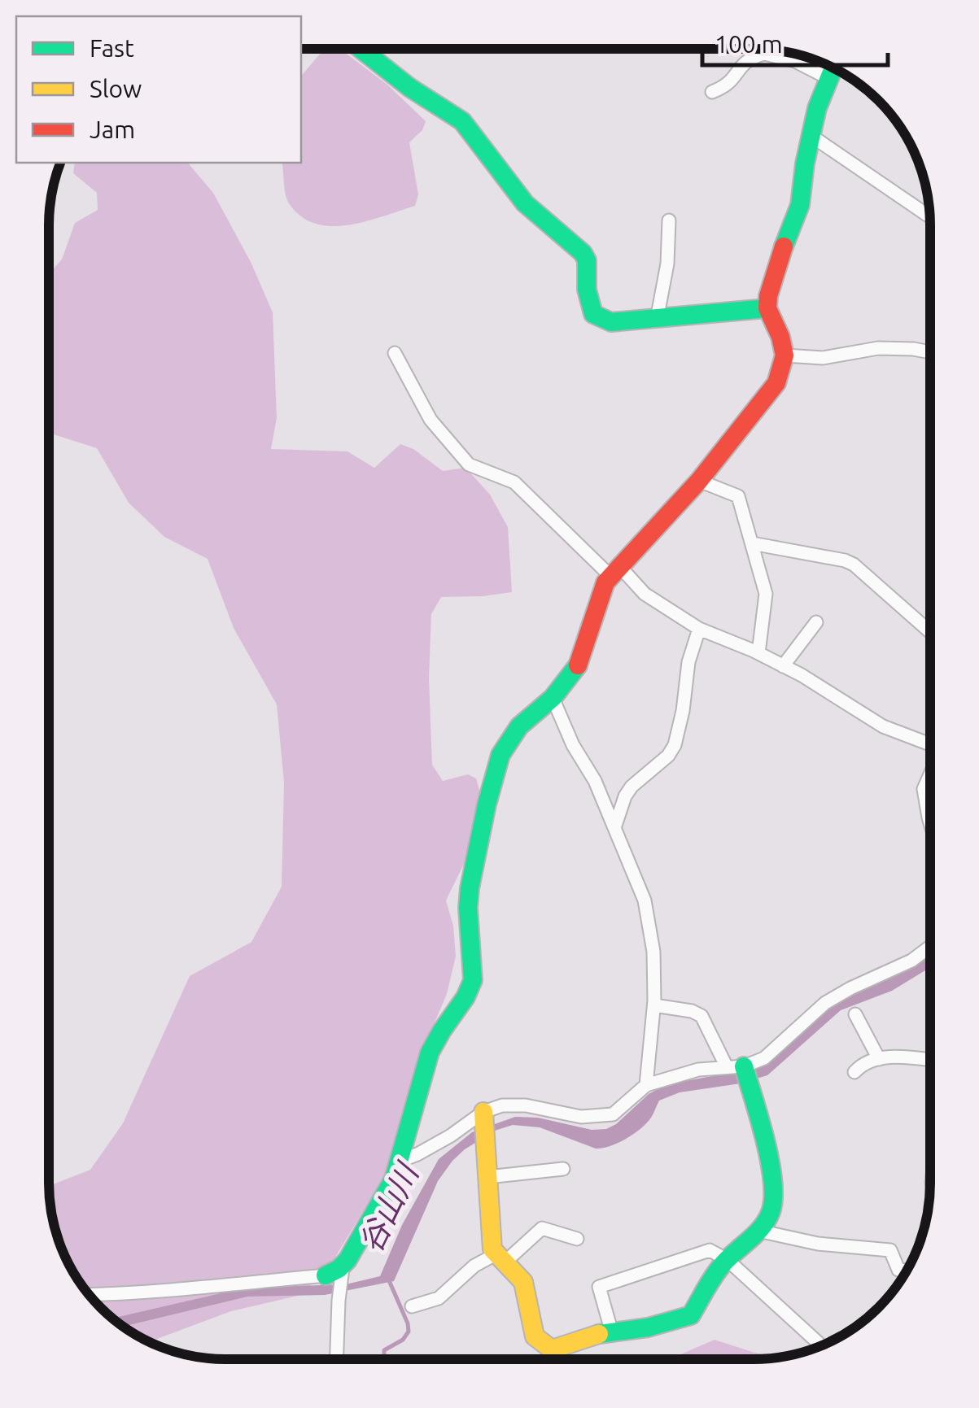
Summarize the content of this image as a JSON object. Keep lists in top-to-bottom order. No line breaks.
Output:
{"water":["谷山川"],"legend":["Fast","Slow","Jam"],"scale_bar":"100 m"}
